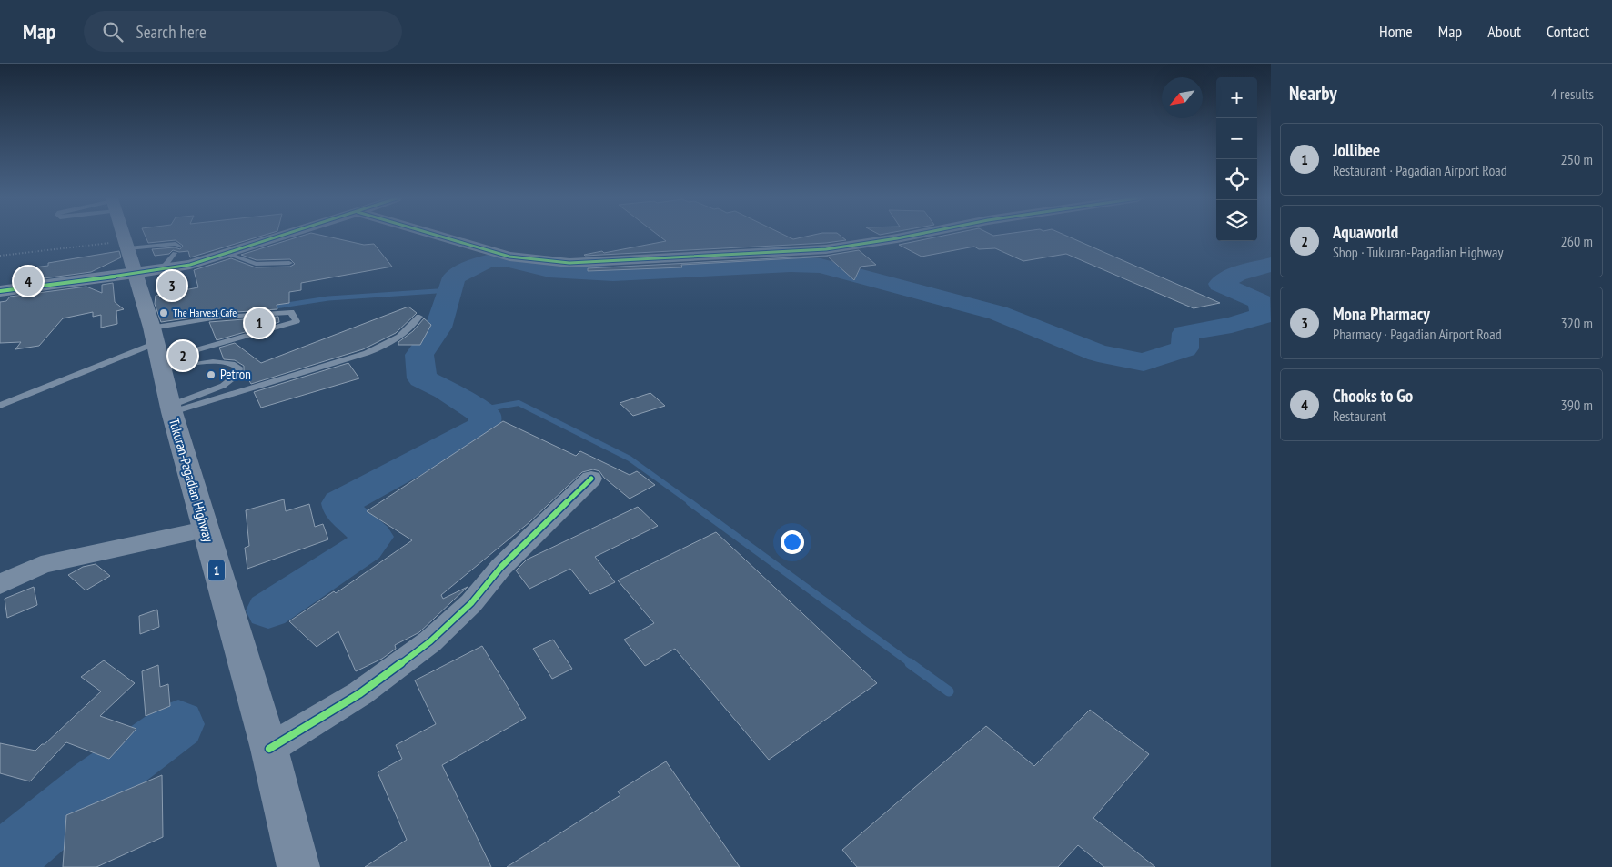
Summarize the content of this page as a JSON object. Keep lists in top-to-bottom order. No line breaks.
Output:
{"streets":{"highway":["Tukuran-Pagadian Highway","1"]},"places":["The Harvest Cafe","Petron"],"north":"bottom left","page":{"header":"Map","search":"Search here","nav":["Home","Map","About","Contact"],"heading":["Nearby","4 results"],"map_buttons":["+","−"],"list":[{"mark":"1","name":"Jollibee","note":"Restaurant · Pagadian Airport Road","value":"250 m"},{"mark":"2","name":"Aquaworld","note":"Shop · Tukuran-Pagadian Highway","value":"260 m"},{"mark":"3","name":"Mona Pharmacy","note":"Pharmacy · Pagadian Airport Road","value":"320 m"},{"mark":"4","name":"Chooks to Go","note":"Restaurant","value":"390 m"}],"pins":["4","3","1","2"]}}
